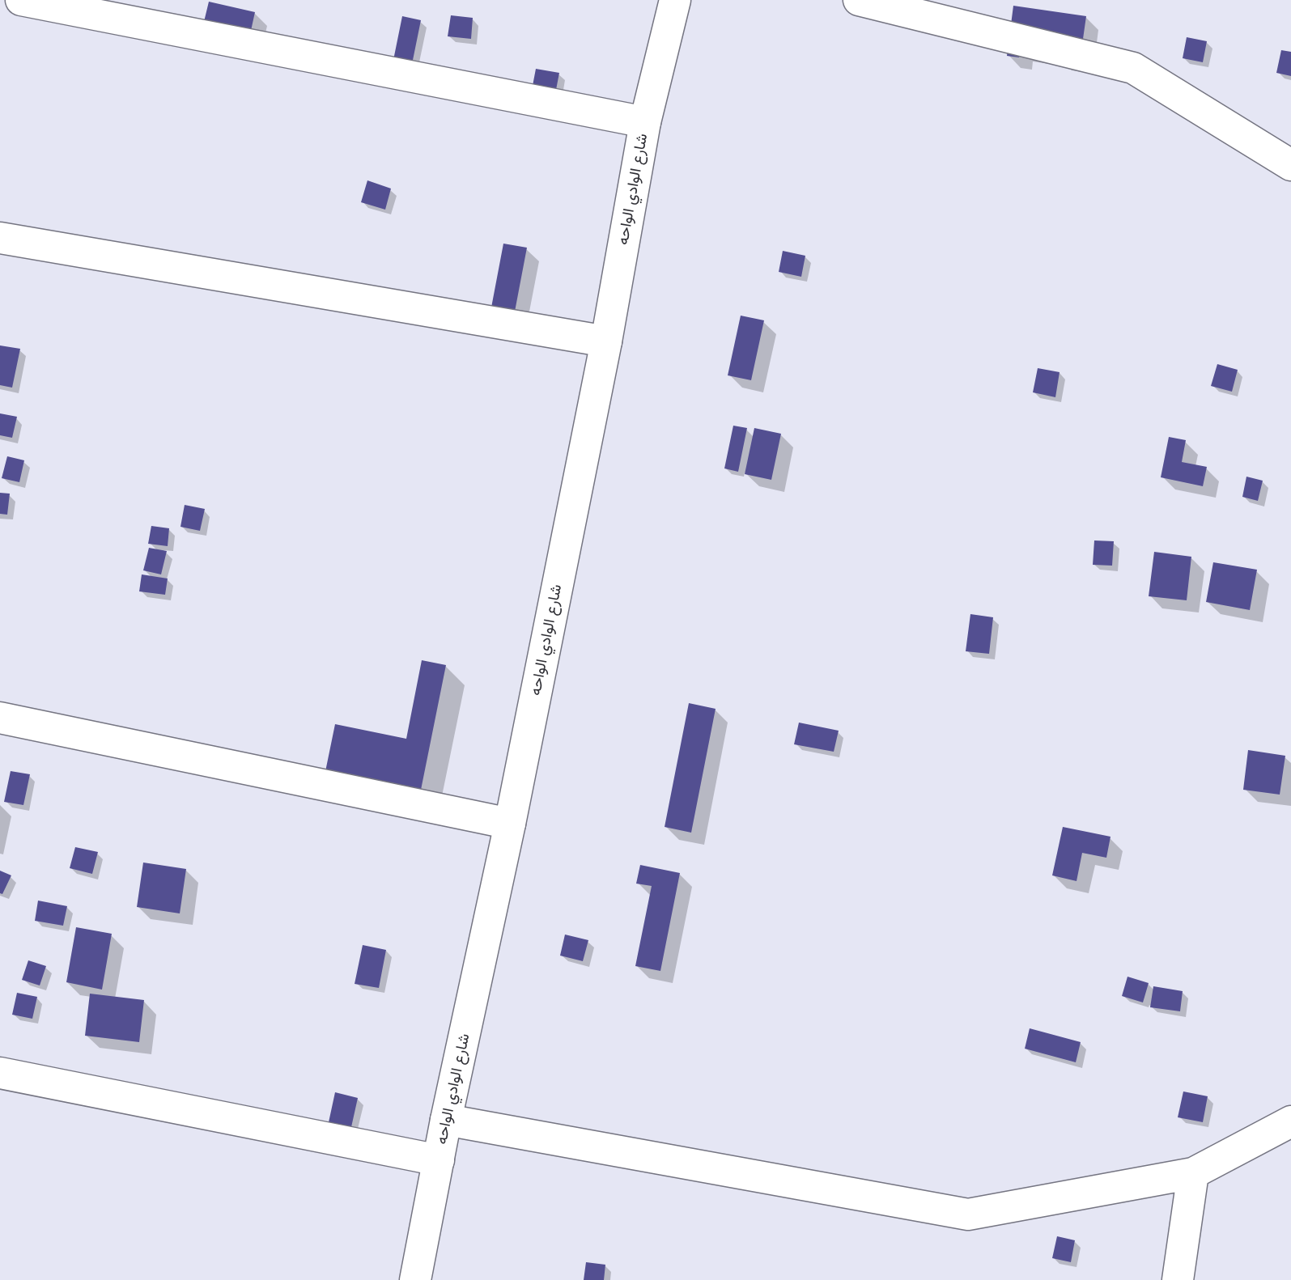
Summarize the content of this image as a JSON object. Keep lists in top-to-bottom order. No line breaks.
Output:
{"streets":{"street":["شارع الوادي الواحه"]}}
